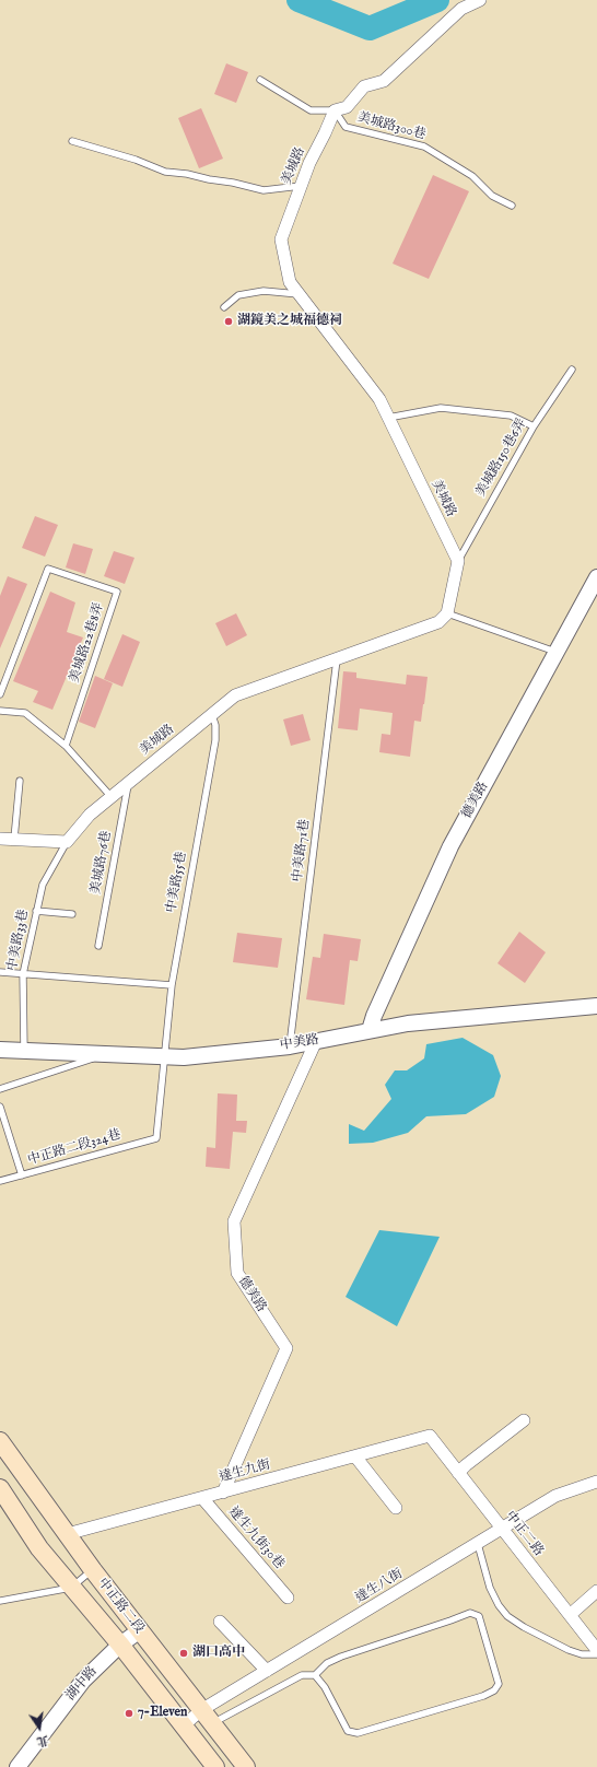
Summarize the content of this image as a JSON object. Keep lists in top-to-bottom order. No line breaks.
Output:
{"streets":{"main road":["中正路二段"],"street":["美城路","德美路","中美路","達生九街","中正二路","達生九街30巷","達生八街","湖中路"],"lane":["美城路300巷","美城路150巷6弄","美城路22巷8弄","中美路71巷","美城路76巷","中美路55巷","中美路33巷","中正路二段324巷"]},"crossings":[["美城路300巷","美城路"],["美城路","美城路150巷6弄"],["美城路","中美路71巷"],["美城路","美城路76巷"],["美城路","中美路55巷"],["美城路","中美路33巷"],["德美路","中美路"],["德美路","達生九街"],["中美路71巷","中美路"],["中美路55巷","中美路"],["中美路55巷","中正路二段324巷"],["中美路33巷","中美路"],["達生九街","中正二路"],["達生九街","達生九街30巷"],["達生九街","中正路二段"],["中正二路","達生八街"],["達生八街","中正路二段"],["中正路二段","湖中路"]],"places":["湖鏡美之城福德祠","湖口高中","7-Eleven"],"north":"bottom"}
